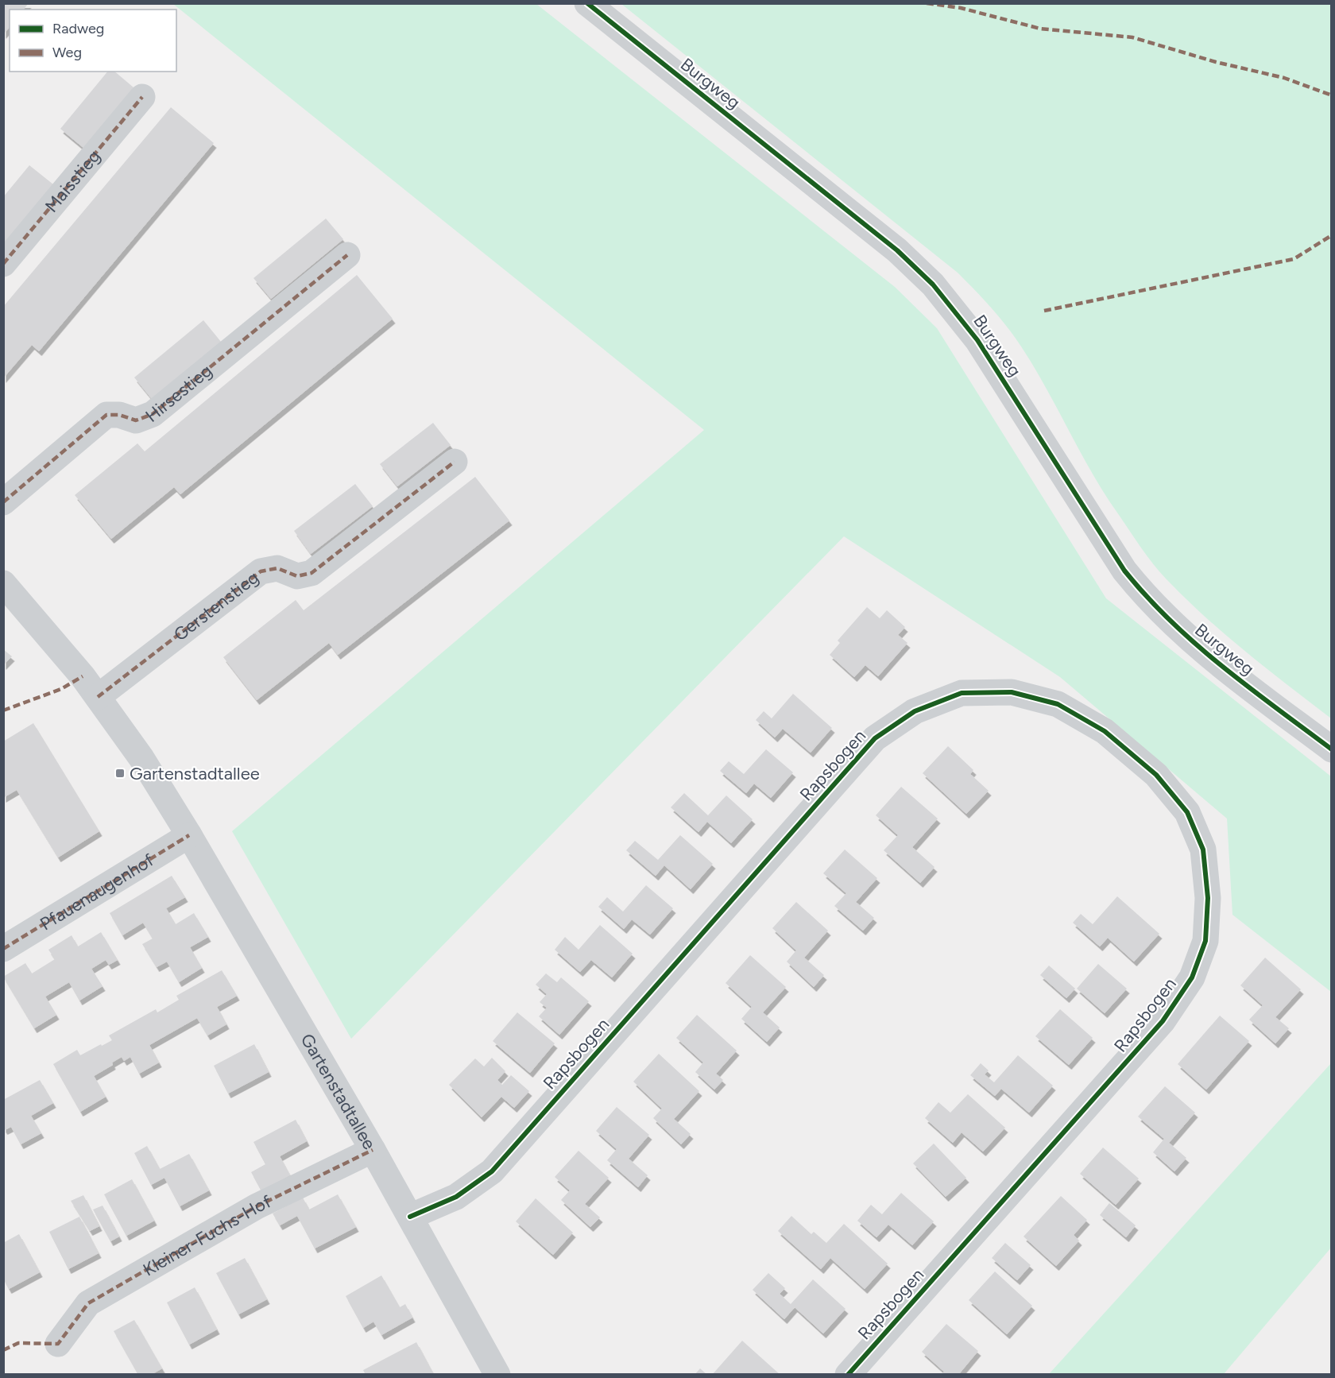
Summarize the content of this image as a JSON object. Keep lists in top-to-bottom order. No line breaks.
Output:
{"streets":{"street":["Burgweg","Maisstieg","Hirsestieg","Gerstenstieg","Rapsbogen","Pfauenaugenhof","Gartenstadtallee","Kleiner-Fuchs-Hof"]},"crossings":[["Gerstenstieg","Gartenstadtallee"],["Rapsbogen","Gartenstadtallee"],["Pfauenaugenhof","Gartenstadtallee"],["Gartenstadtallee","Kleiner-Fuchs-Hof"]],"places":{"transit":["Gartenstadtallee"]},"legend":["Radweg","Weg"]}
